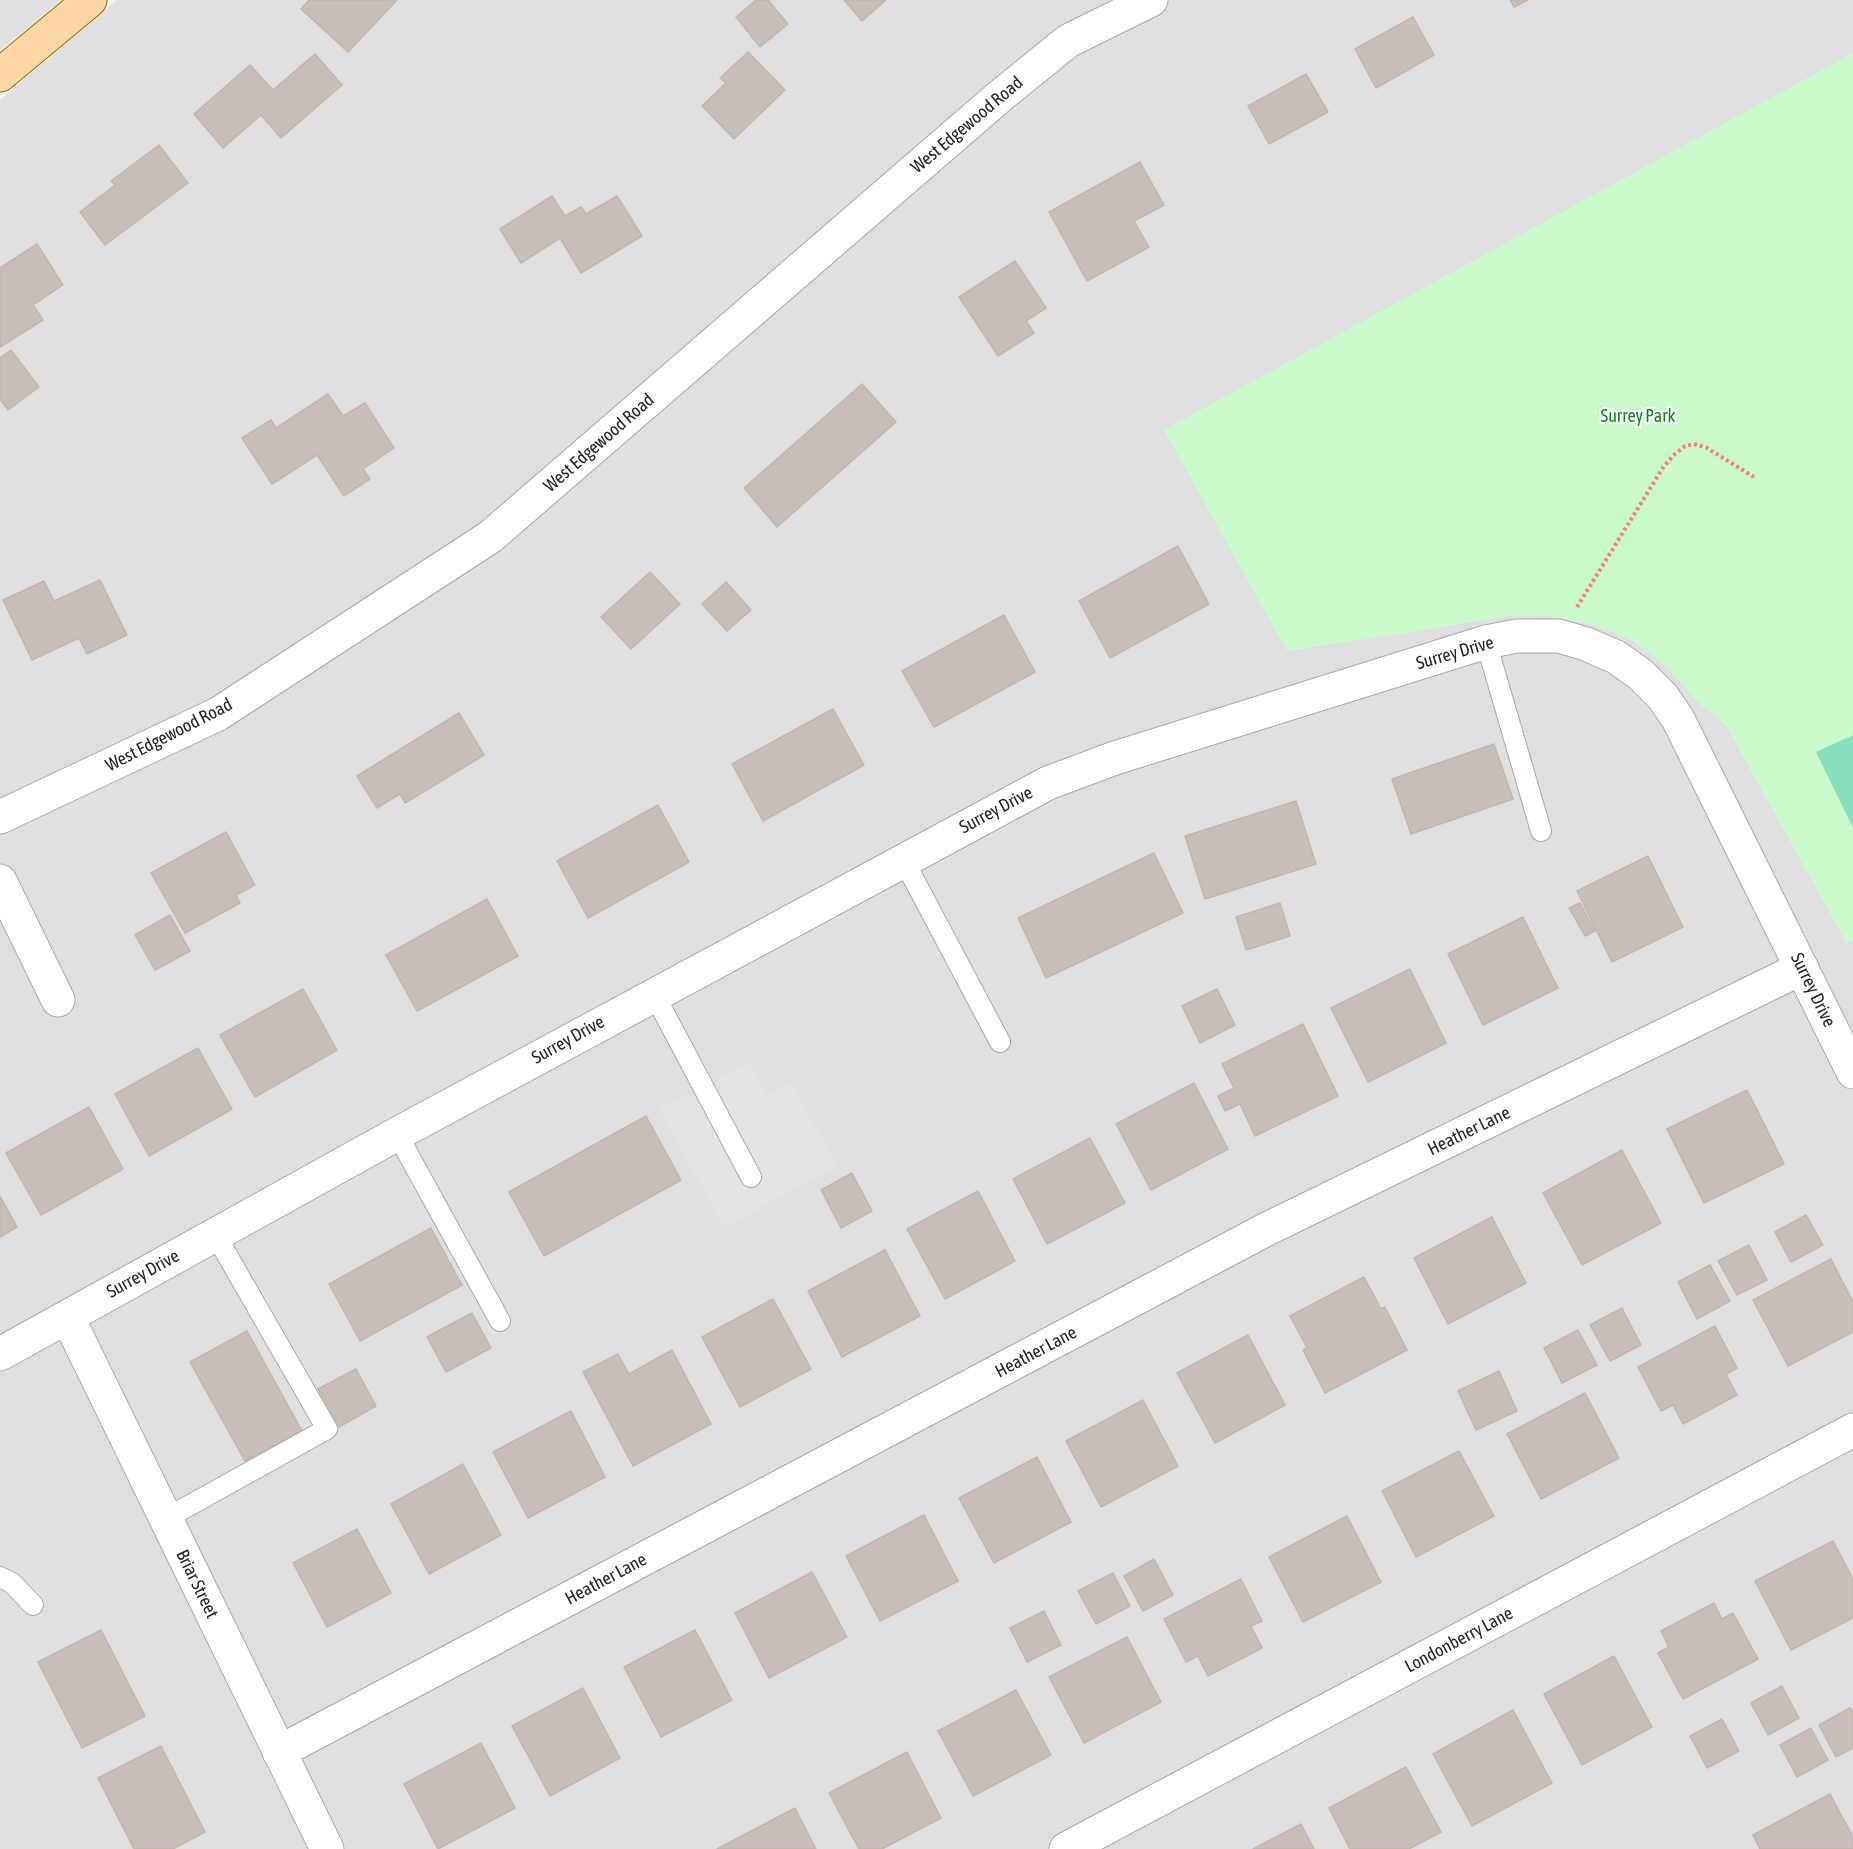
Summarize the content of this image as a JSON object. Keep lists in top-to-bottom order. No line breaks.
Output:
{"streets":{"street":["West Edgewood Road","Surrey Drive","Heather Lane","Briar Street","Londonberry Lane"]},"crossings":[["Surrey Drive","Heather Lane"],["Surrey Drive","Briar Street"],["Heather Lane","Briar Street"]],"parks":["Surrey Park"]}
